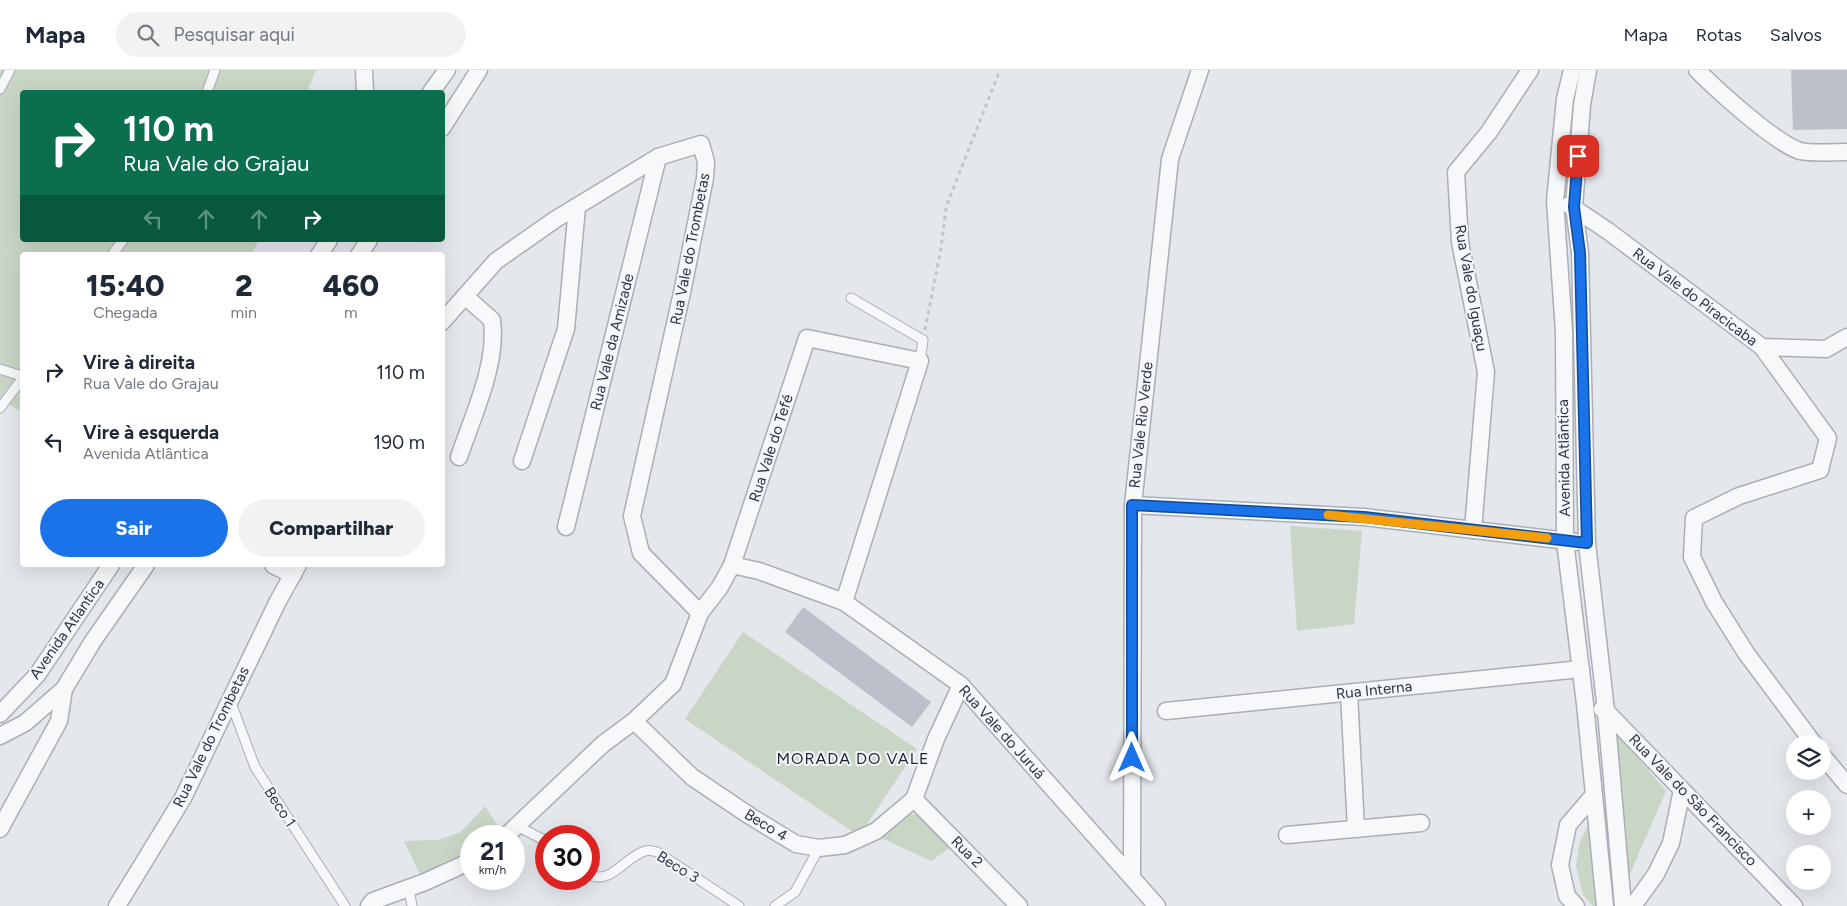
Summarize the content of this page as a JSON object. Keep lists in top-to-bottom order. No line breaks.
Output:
{"streets":{"street":["Rua Vale do Trombetas","Rua Vale do Iguaçu","Rua Vale do Piracicaba","Rua Vale da Amizade","Rua Vale Rio Verde","Rua Vale do Tefé","Avenida Atlântica","Avenida Atlantica","Rua Interna","Rua Vale do Juruá","Rua Vale do São Francisco","Beco 4","Rua 2"],"lane":["Beco 1","Beco 3"]},"crossings":[["Rua Vale do Trombetas","Rua Vale da Amizade"],["Rua Vale do Trombetas","Rua Vale do Tefé"],["Rua Vale do Trombetas","Beco 1"],["Rua Vale do Piracicaba","Avenida Atlântica"],["Rua Vale Rio Verde","Rua Vale do Juruá"],["Rua Vale do Tefé","Rua Vale do Juruá"],["Rua Vale do Tefé","Beco 4"],["Avenida Atlântica","Rua Interna"],["Avenida Atlântica","Rua Vale do São Francisco"],["Beco 4","Rua 2"]],"districts":["MORADA DO VALE"],"page":{"header":"Mapa","search":"Pesquisar aqui","nav":["Mapa","Rotas","Salvos"],"turn":["110 m","Rua Vale do Grajau"],"eta":["15:40","Chegada","2","min","460","m"],"list":[{"name":"Vire à direita","note":"Rua Vale do Grajau","value":"110 m"},{"name":"Vire à esquerda","note":"Avenida Atlântica","value":"190 m"}],"buttons":["Sair","Compartilhar"],"map_buttons":["+","−"],"speed":"21 km/h","limit":"30"}}
